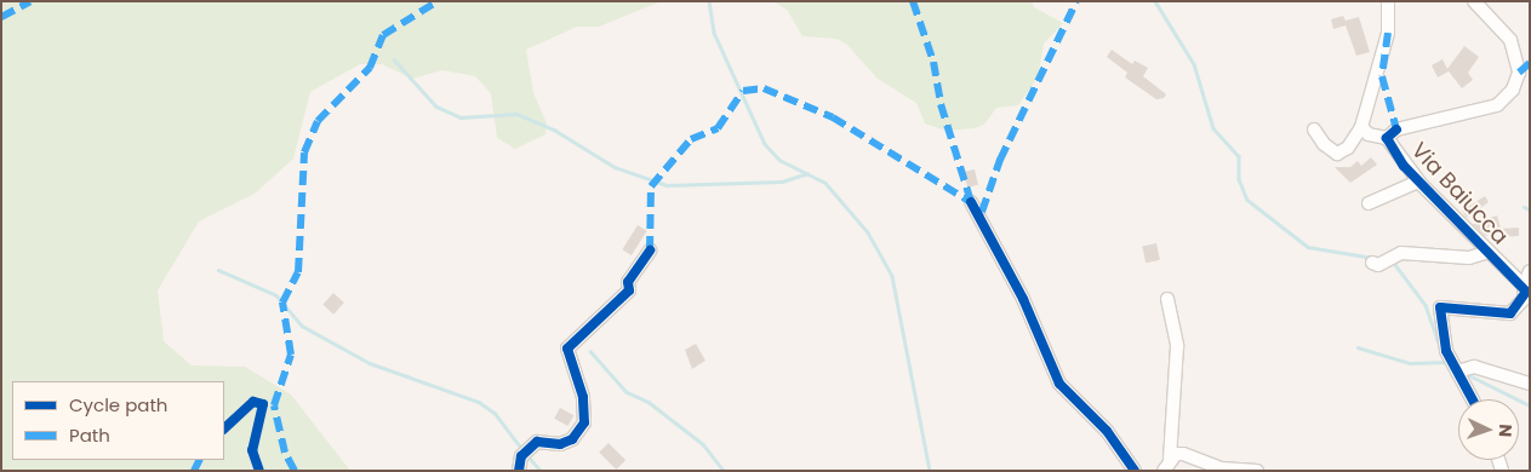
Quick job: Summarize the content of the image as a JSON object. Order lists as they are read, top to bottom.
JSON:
{
  "streets": {
    "street": ["Via Baiucca"]
  },
  "legend": ["Cycle path", "Path"],
  "north": "right"
}
